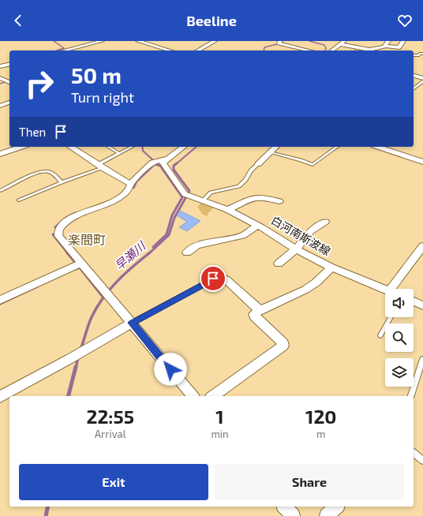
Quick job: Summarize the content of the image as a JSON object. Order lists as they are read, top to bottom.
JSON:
{
  "streets": {
    "street": ["白河南斯波線"]
  },
  "districts": ["楽間町"],
  "water": ["早瀬川"],
  "page": {
    "header": "Beeline",
    "turn": ["50 m", "Turn right"],
    "then": "Then",
    "eta": [
      "22:55",
      "Arrival",
      "1",
      "min",
      "120",
      "m"
    ],
    "buttons": ["Exit", "Share"]
  }
}
